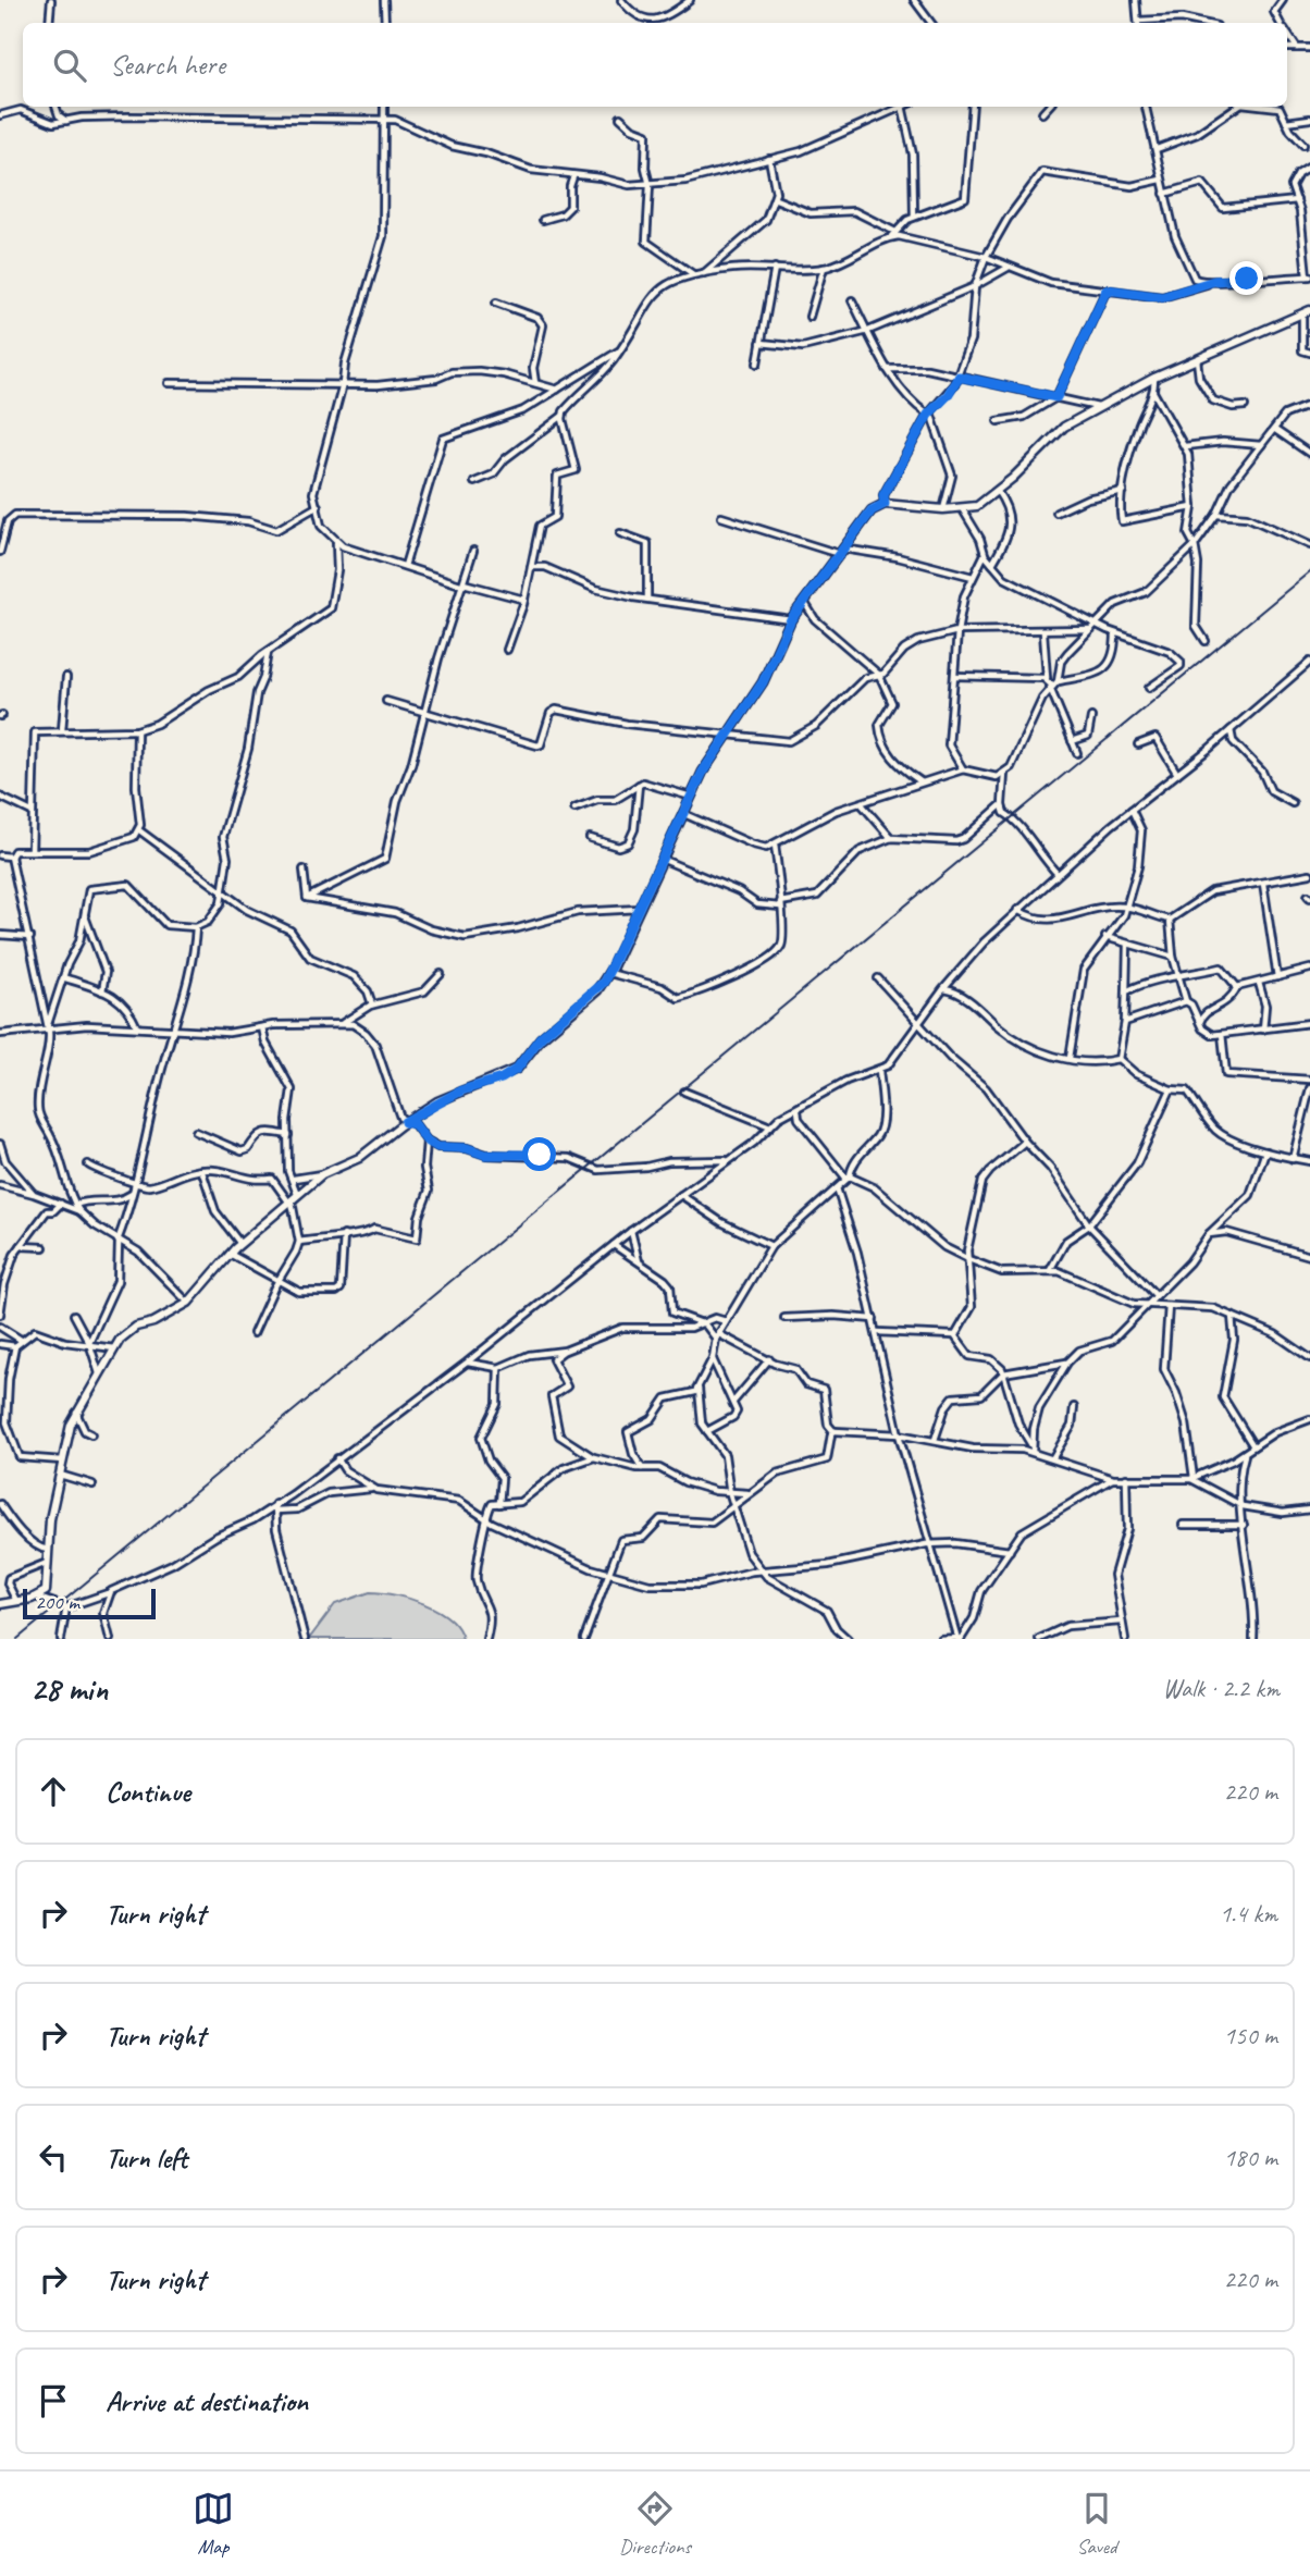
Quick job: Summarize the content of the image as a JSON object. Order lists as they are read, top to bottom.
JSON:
{
  "scale_bar": "200 m",
  "page": {
    "search": "Search here",
    "scale": "200 m",
    "heading": ["28 min", "Walk · 2.2 km"],
    "list": [
      ["Continue", "220 m"],
      ["Turn right", "1.4 km"],
      ["Turn right", "150 m"],
      ["Turn left", "180 m"],
      ["Turn right", "220 m"],
      "Arrive at destination"
    ],
    "nav": ["Map", "Directions", "Saved"]
  }
}
